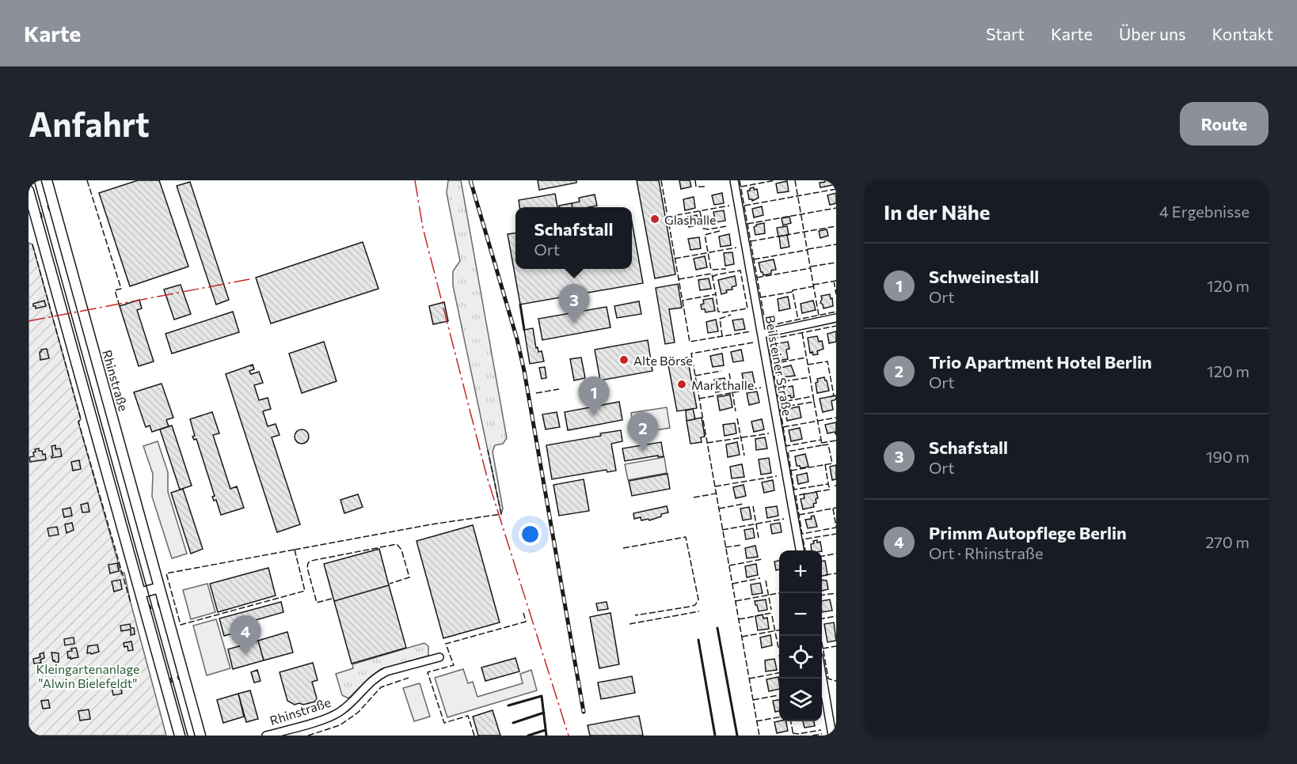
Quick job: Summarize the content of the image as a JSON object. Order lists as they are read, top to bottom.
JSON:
{
  "streets": {
    "main road": ["Rhinstraße"],
    "street": ["Beilsteiner Straße"]
  },
  "parks": ["Kleingartenanlage \"Alwin Bielefeldt\""],
  "places": ["Glashalle", "Alte Börse", "Markthalle"],
  "page": {
    "header": "Karte",
    "nav": [
      "Start",
      "Karte",
      "Über uns",
      "Kontakt"
    ],
    "buttons": "Route",
    "title": "Anfahrt",
    "heading": ["In der Nähe", "4 Ergebnisse"],
    "popup": ["Schafstall", "Ort"],
    "list": [
      {
        "mark": "1",
        "name": "Schweinestall",
        "note": "Ort",
        "value": "120 m"
      },
      {
        "mark": "2",
        "name": "Trio Apartment Hotel Berlin",
        "note": "Ort",
        "value": "120 m"
      },
      {
        "mark": "3",
        "name": "Schafstall",
        "note": "Ort",
        "value": "190 m"
      },
      {
        "mark": "4",
        "name": "Primm Autopflege Berlin",
        "note": "Ort · Rhinstraße",
        "value": "270 m"
      }
    ],
    "pins": [
      "3",
      "1",
      "2",
      "4"
    ],
    "map_buttons": ["+", "−"]
  }
}
